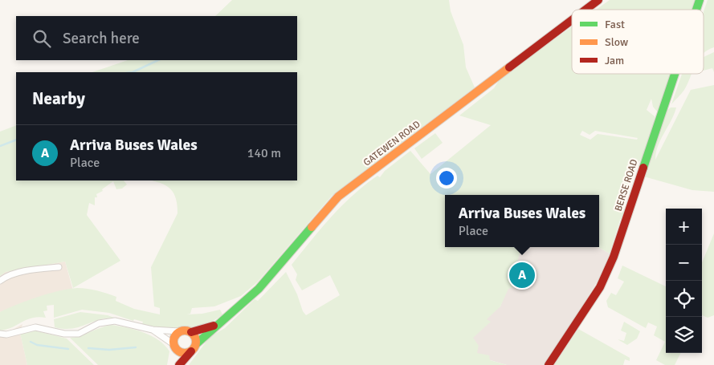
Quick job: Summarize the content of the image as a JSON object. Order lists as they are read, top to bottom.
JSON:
{
  "streets": {
    "main road": ["GATEWEN ROAD", "BERSE ROAD"]
  },
  "legend": ["Fast", "Slow", "Jam"],
  "page": {
    "search": "Search here",
    "heading": "Nearby",
    "list": [
      {
        "mark": "A",
        "name": "Arriva Buses Wales",
        "note": "Place",
        "value": "140 m"
      }
    ],
    "popup": ["Arriva Buses Wales", "Place"],
    "map_buttons": ["+", "−"],
    "pins": "A"
  }
}
